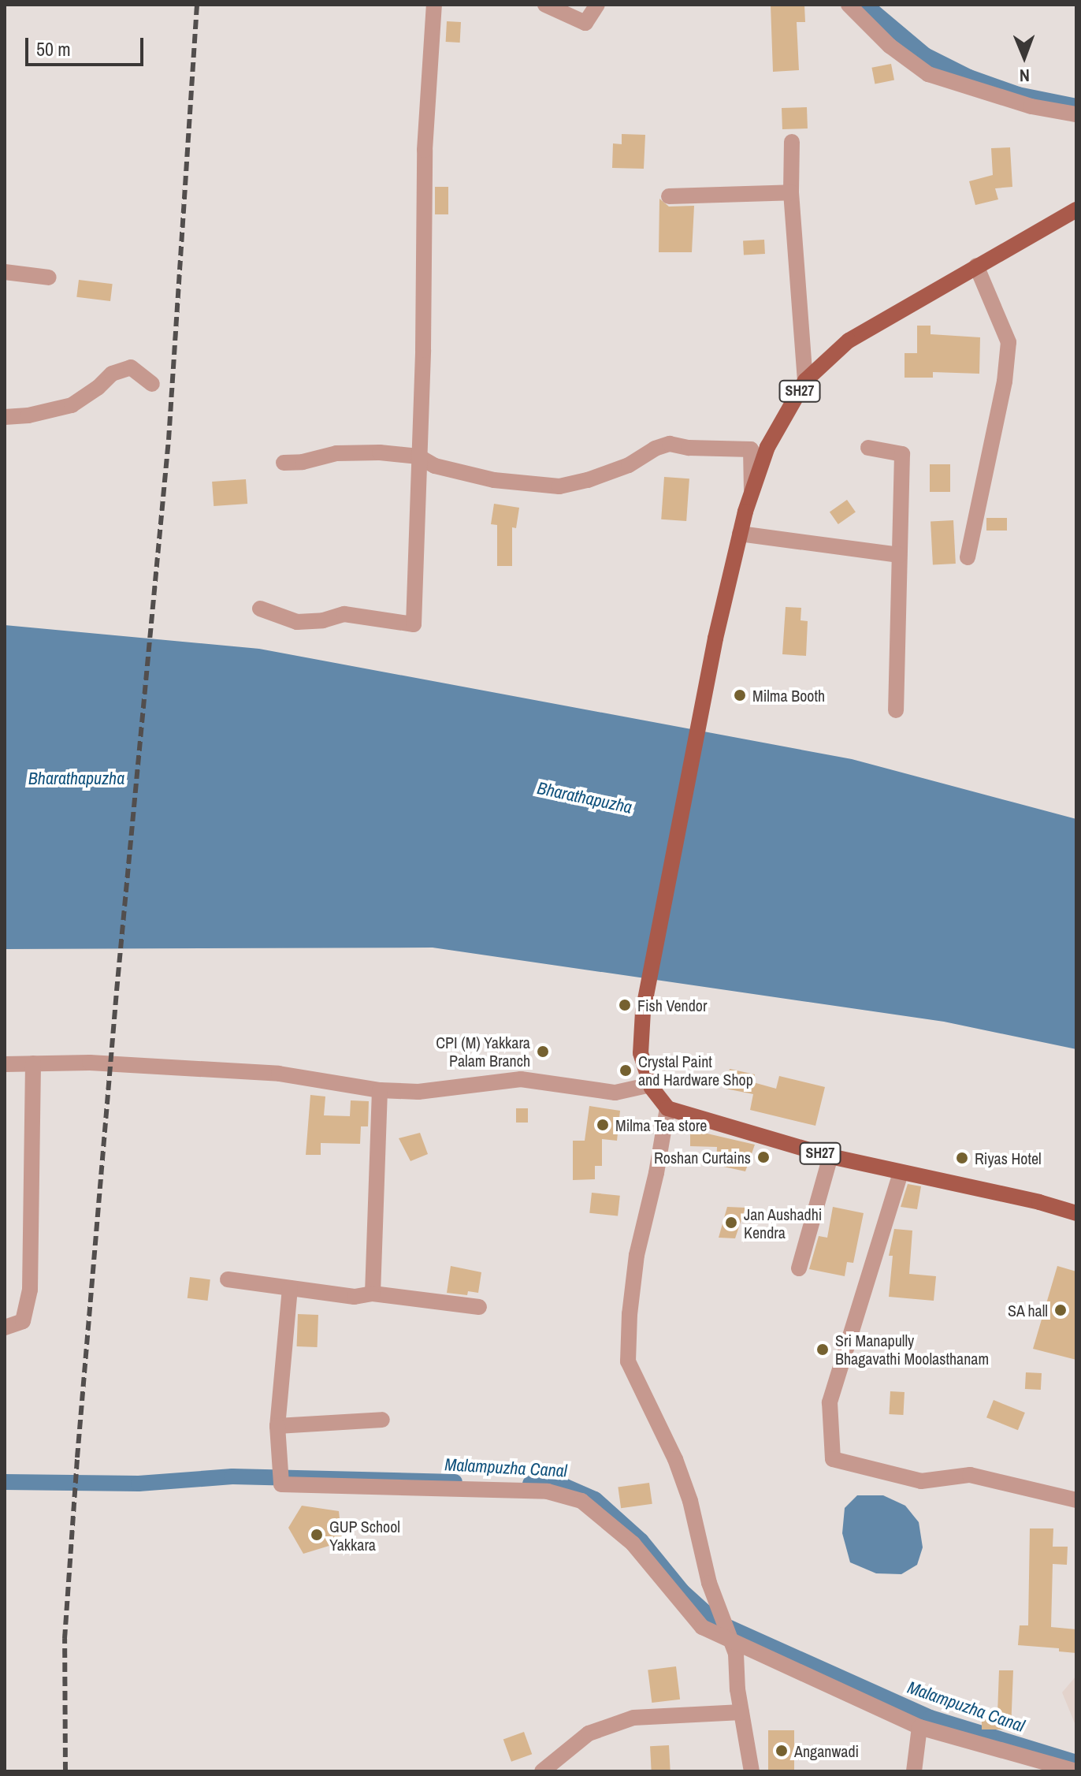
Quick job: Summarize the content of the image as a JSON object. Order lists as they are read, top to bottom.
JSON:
{
  "streets": {
    "main road": ["SH27"]
  },
  "water": ["Bharathapuzha", "Malampuzha Canal"],
  "places": [
    "Milma Booth",
    "Fish Vendor",
    "CPI (M) Yakkara Palam Branch",
    "Crystal Paint and Hardware Shop",
    "Milma Tea store",
    "Roshan Curtains",
    "Riyas Hotel",
    "Jan Aushadhi Kendra",
    "SA hall",
    "Sri Manapully Bhagavathi Moolasthanam",
    "GUP School Yakkara",
    "Anganwadi"
  ],
  "scale_bar": "50 m",
  "north": "bottom"
}
